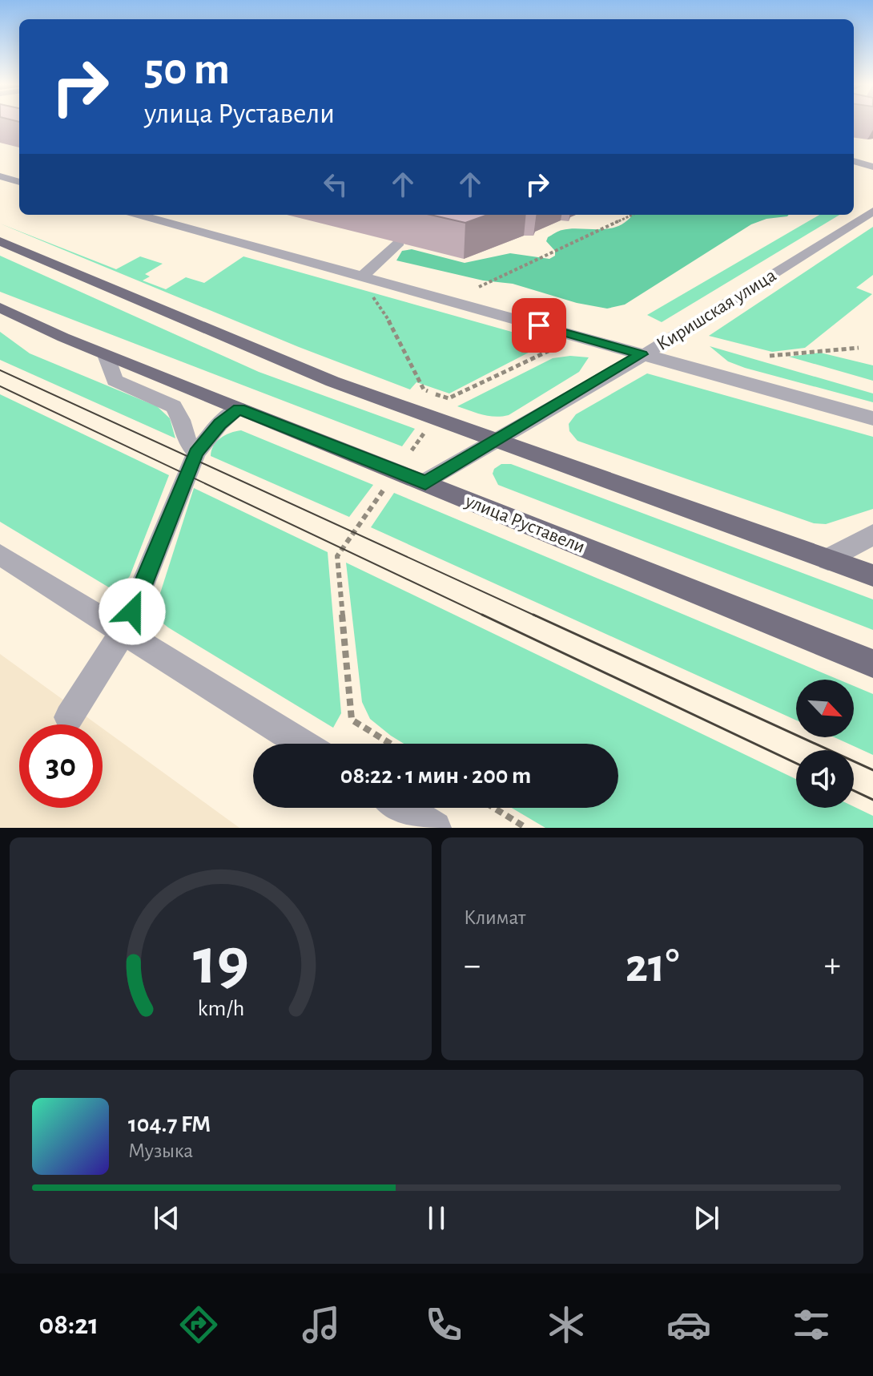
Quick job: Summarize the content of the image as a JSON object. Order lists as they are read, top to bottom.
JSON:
{
  "streets": {
    "main road": ["улица Руставели"],
    "street": ["Киришская улица"]
  },
  "crossings": [
    ["Киришская улица", "улица Руставели"]
  ],
  "north": "bottom right",
  "page": {
    "turn": ["50 m", "улица Руставели"],
    "limit": "30",
    "trip": "08:22 · 1 мин · 200 m",
    "tile": "Климат",
    "heat": ["−", "21°", "+"],
    "song": ["104.7 FM", "Музыка"],
    "tabs": "08:21",
    "gauge": ["19", "km/h"]
  }
}
